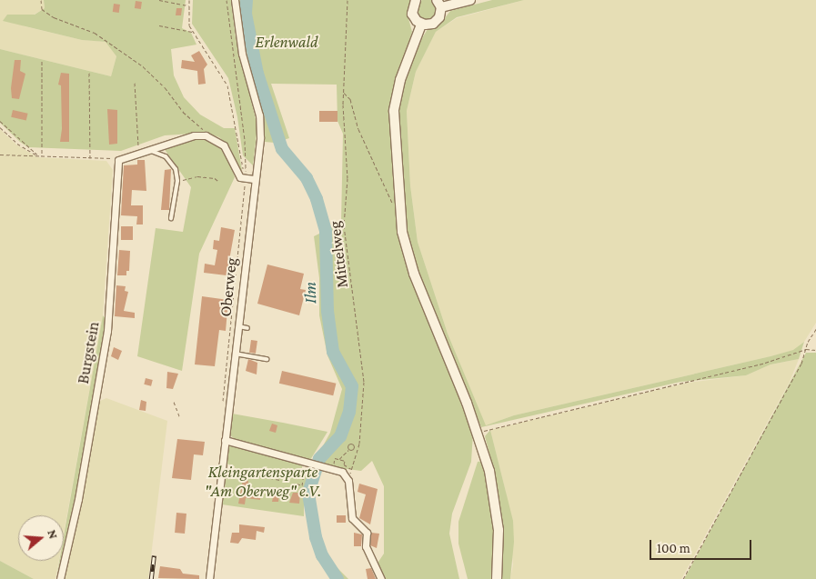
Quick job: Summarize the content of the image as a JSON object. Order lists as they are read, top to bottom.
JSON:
{
  "streets": {
    "street": ["Oberweg", "Burgstein"],
    "path": ["Mittelweg"]
  },
  "water": ["Ilm"],
  "parks": ["Erlenwald", "Kleingartensparte \"Am Oberweg\" e.V."],
  "scale_bar": "100 m",
  "north": "right"
}
